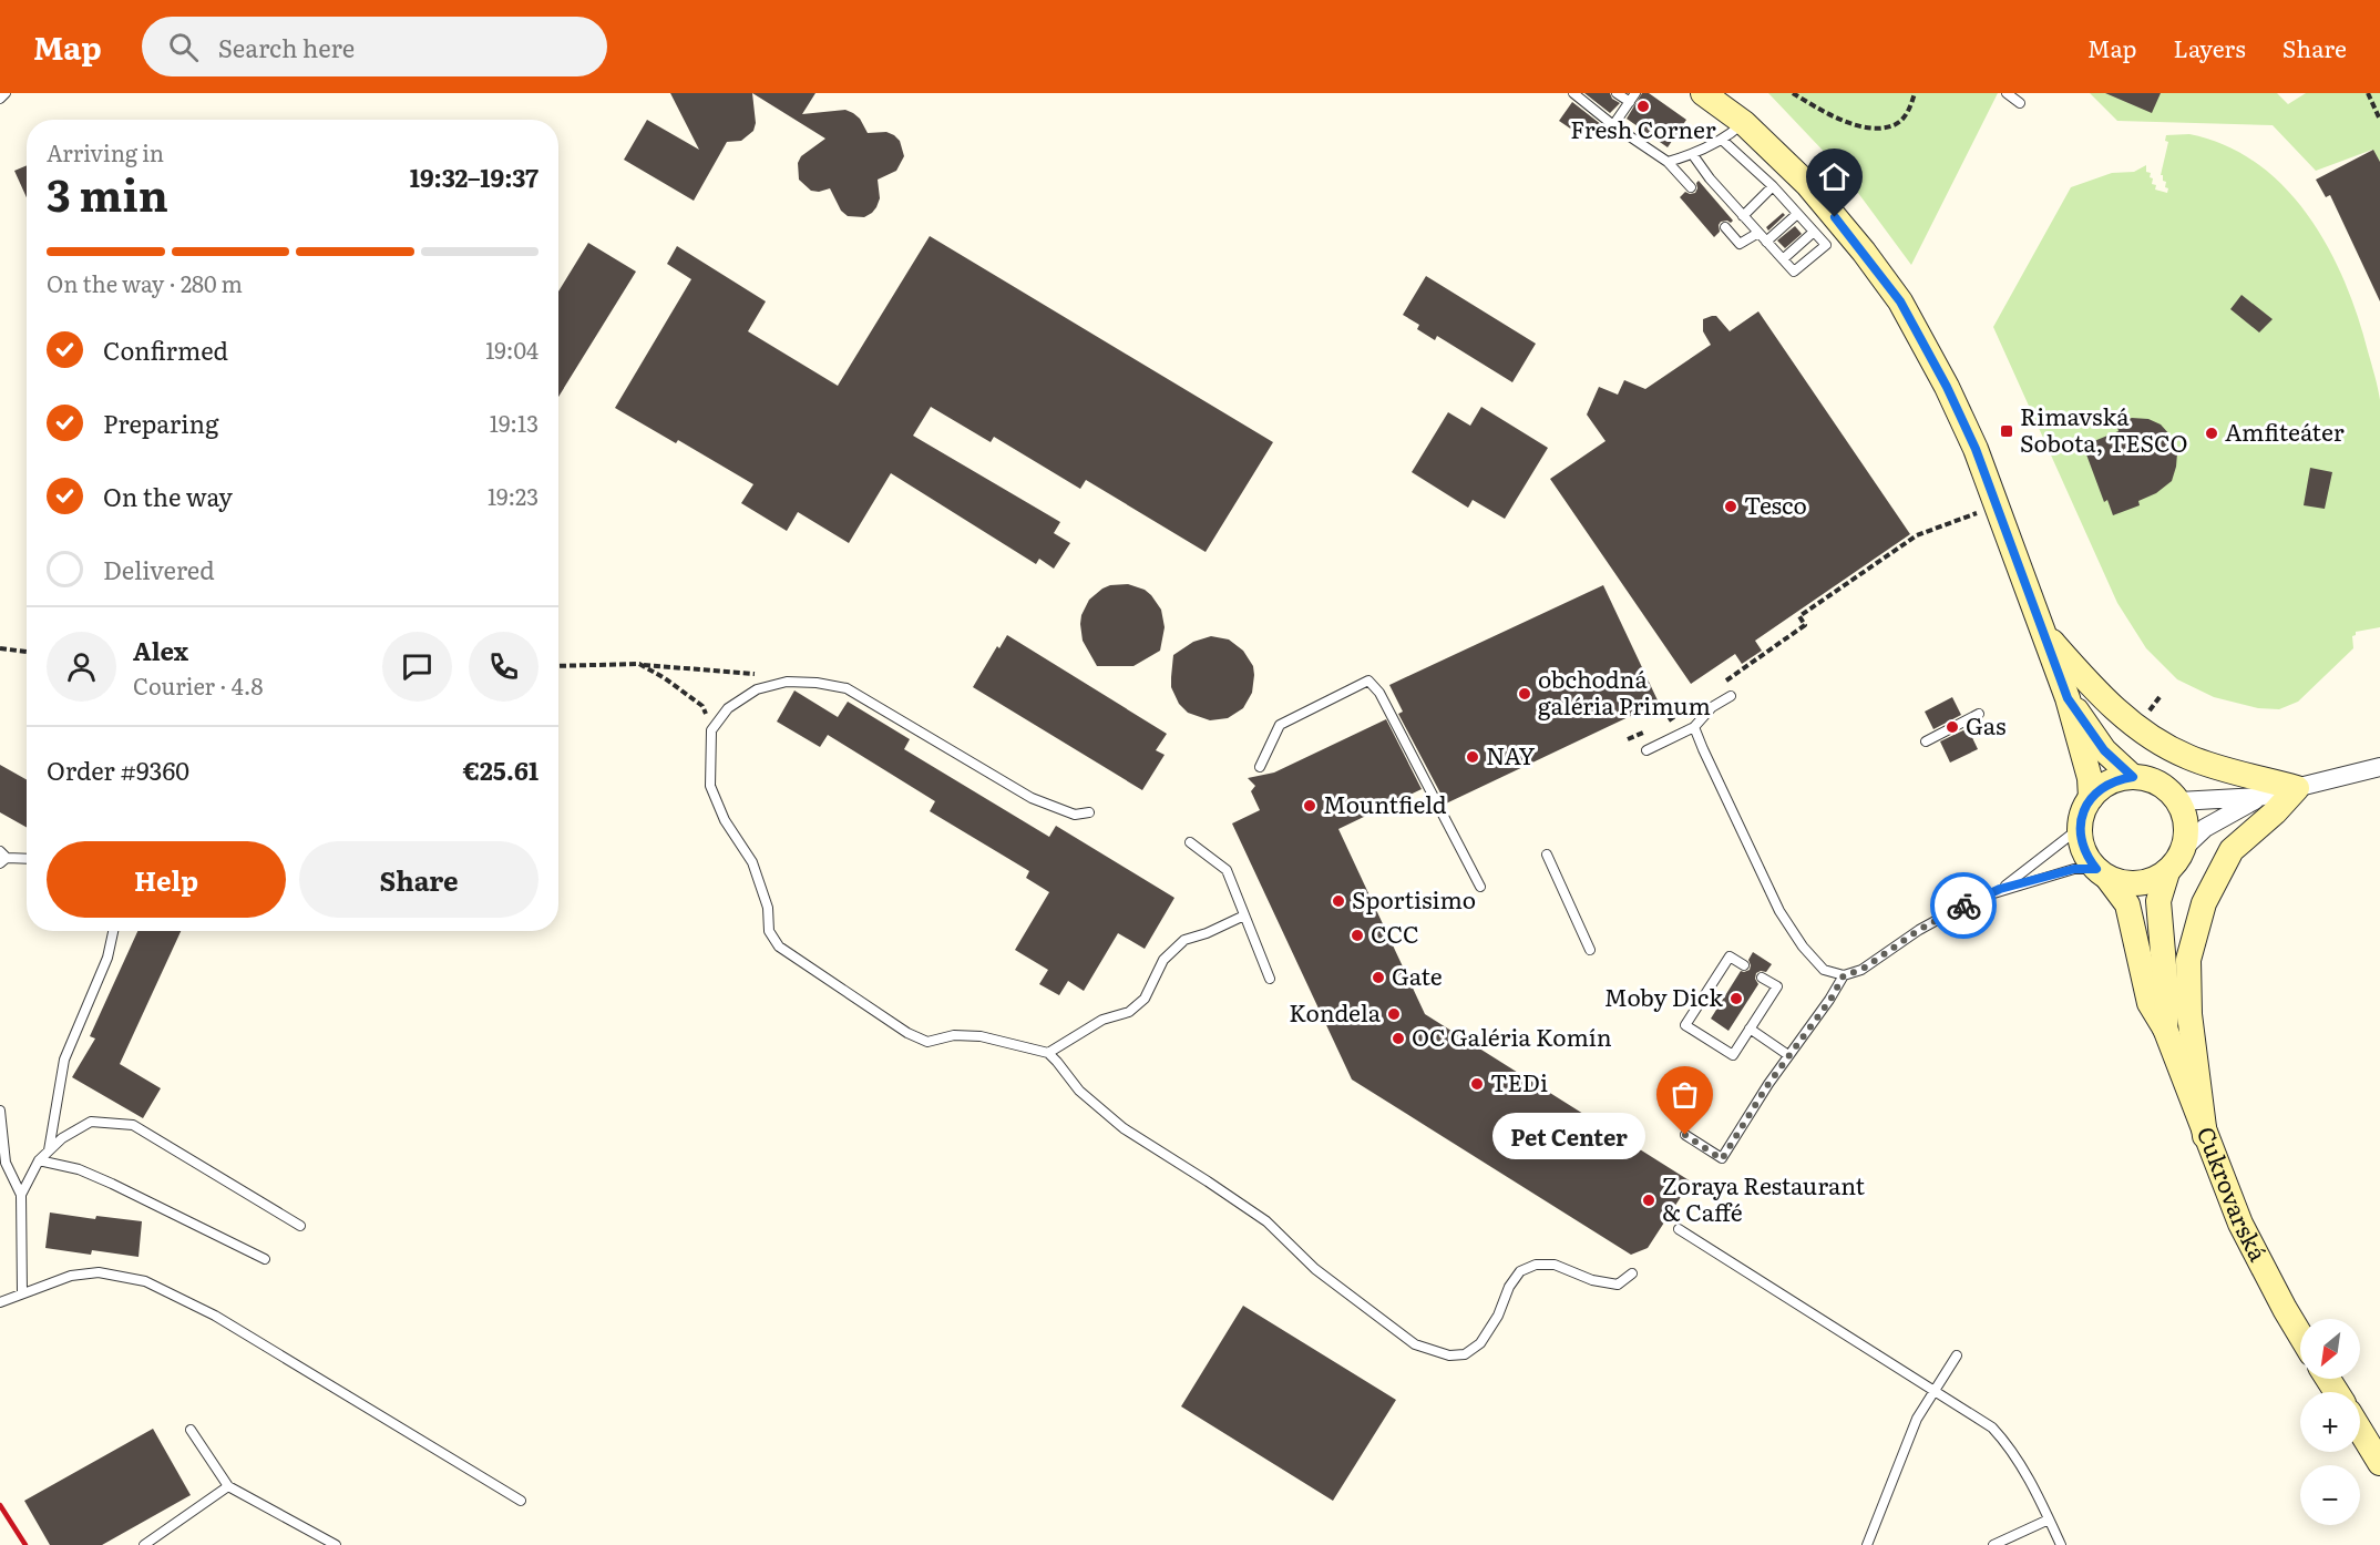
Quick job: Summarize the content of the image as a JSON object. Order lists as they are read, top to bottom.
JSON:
{
  "streets": {
    "main road": ["Cukrovarská"]
  },
  "places": {
    "other": [
      "Fresh Corner",
      "Amfiteáter",
      "Tesco",
      "obchodná galéria Primum",
      "Gas",
      "NAY",
      "Mountfield",
      "Sportisimo",
      "CCC",
      "Gate",
      "Moby Dick",
      "Kondela",
      "OC Galéria Komín",
      "TEDi",
      "Pet Center",
      "Zoraya Restaurant & Caffé"
    ],
    "transit": ["Rimavská Sobota, TESCO"]
  },
  "north": "bottom left",
  "page": {
    "header": "Map",
    "search": "Search here",
    "nav": ["Map", "Layers", "Share"],
    "heading": ["3 min", "Arriving in", "19:32–19:37"],
    "panel": [
      "Alex",
      "Courier · 4.8",
      "Order #9360",
      "€25.61"
    ],
    "bar": "On the way · 280 m",
    "list": [
      ["Confirmed", "19:04"],
      ["Preparing", "19:13"],
      ["On the way", "19:23"],
      "Delivered"
    ],
    "buttons": ["Help", "Share"],
    "bubble": "Pet Center",
    "map_buttons": ["+", "−"]
  }
}
